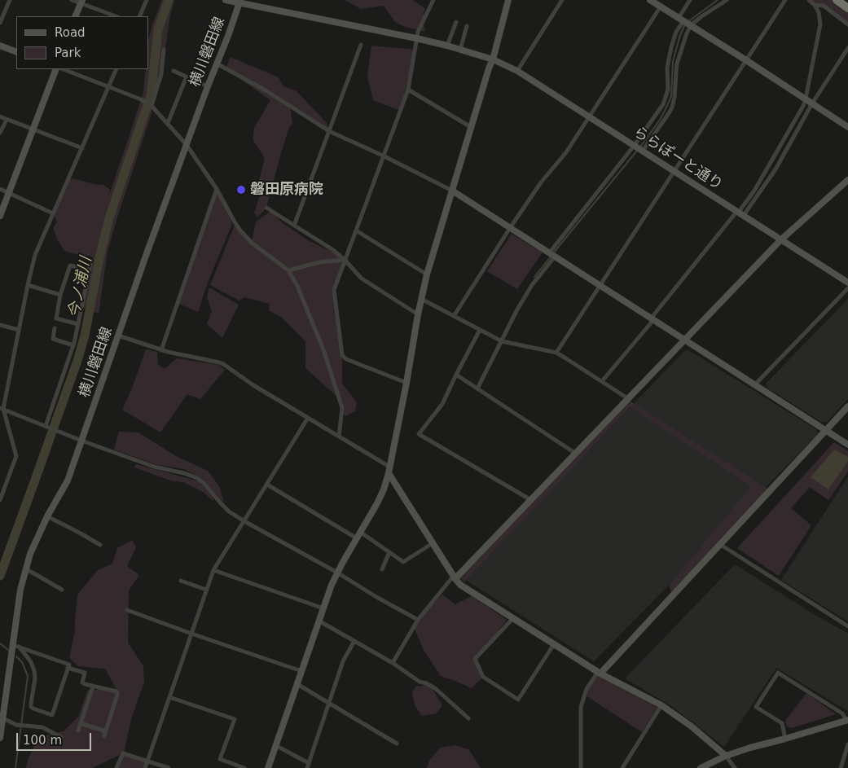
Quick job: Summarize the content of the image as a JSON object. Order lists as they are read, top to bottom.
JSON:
{
  "streets": {
    "street": ["横川磐田線", "ららぽーと通り"]
  },
  "water": ["今ノ浦川"],
  "places": ["磐田原病院"],
  "legend": ["Road", "Park"],
  "scale_bar": "100 m"
}
